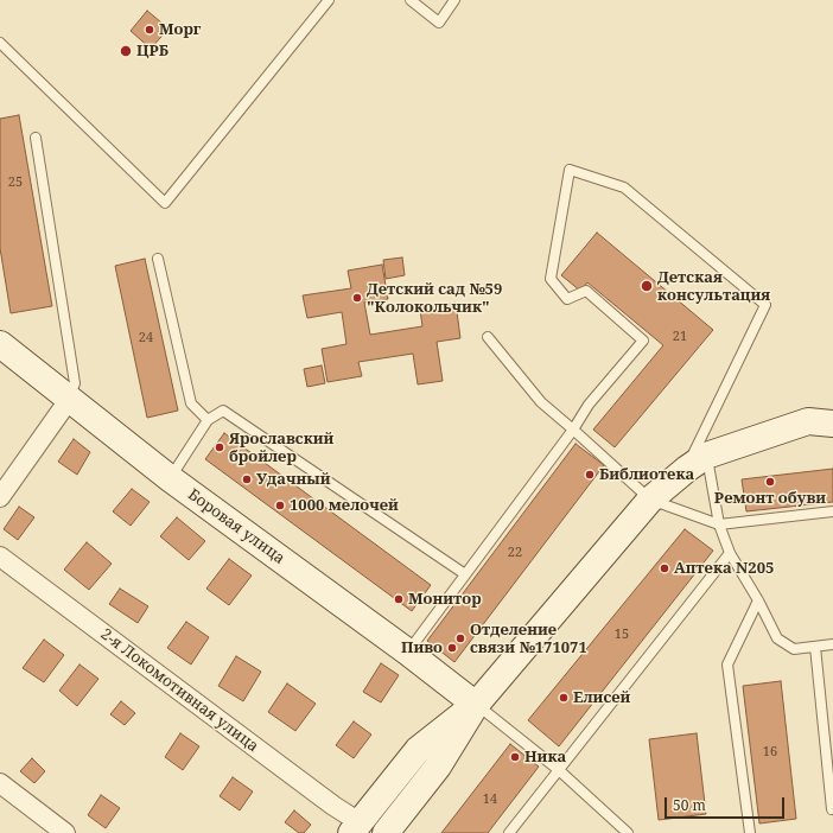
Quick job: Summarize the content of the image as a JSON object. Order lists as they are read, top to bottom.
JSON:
{
  "streets": {
    "main road": ["Боровая улица"],
    "street": ["2-я Локомотивная улица"]
  },
  "places": [
    "Морг",
    "ЦРБ",
    "Детская консультация",
    "Детский сад №59 \"Колокольчик\"",
    "Ярославский бройлер",
    "Библиотека",
    "Удачный",
    "Ремонт обуви",
    "1000 мелочей",
    "Аптека N205",
    "Монитор",
    "Отделение связи №171071",
    "Пиво",
    "Елисей",
    "Ника"
  ],
  "house_numbers": [
    "25",
    "21",
    "24",
    "22",
    "15",
    "16",
    "14"
  ],
  "scale_bar": "50 m"
}
